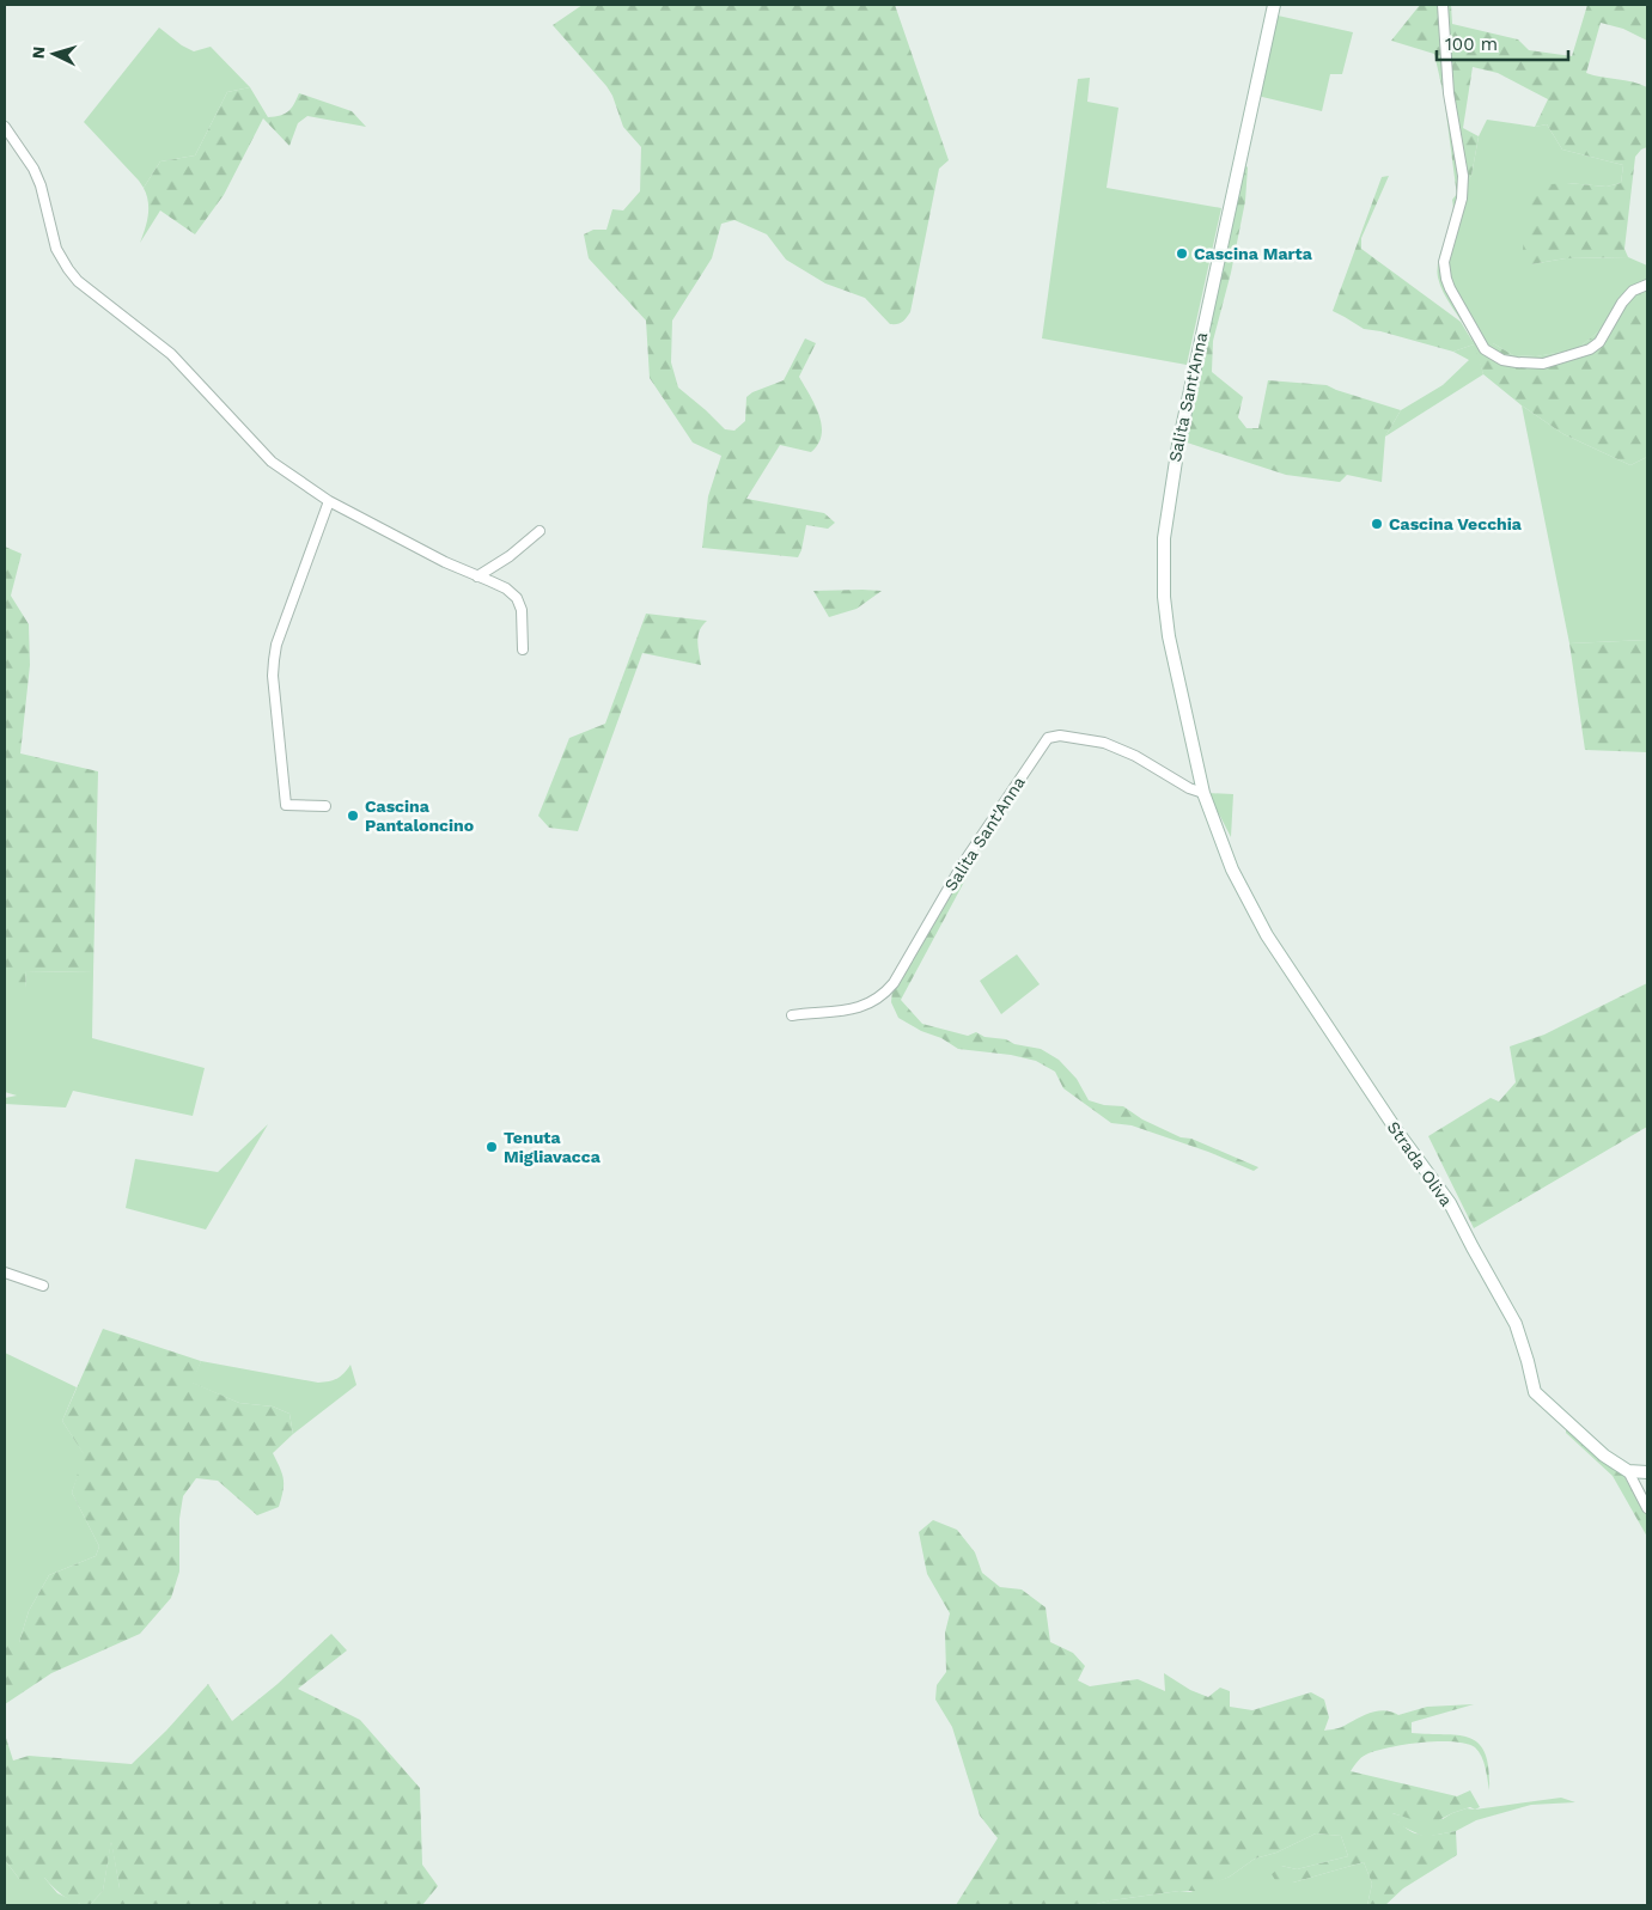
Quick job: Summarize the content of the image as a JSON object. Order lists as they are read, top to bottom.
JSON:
{
  "streets": {
    "street": ["Salita Sant'Anna", "Strada Oliva"]
  },
  "crossings": [
    ["Salita Sant'Anna", "Strada Oliva"]
  ],
  "places": [
    "Cascina Marta",
    "Cascina Vecchia",
    "Cascina Pantaloncino",
    "Tenuta Migliavacca"
  ],
  "scale_bar": "100 m",
  "north": "left"
}
